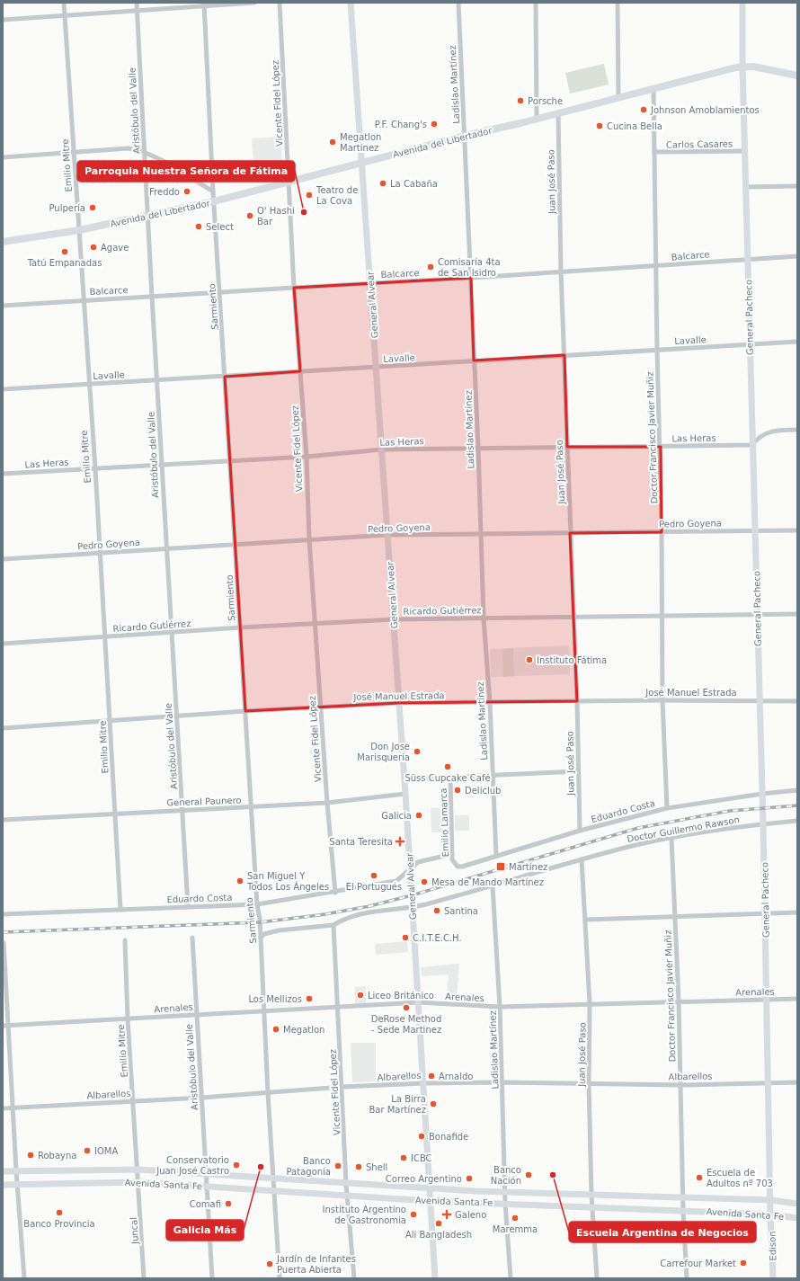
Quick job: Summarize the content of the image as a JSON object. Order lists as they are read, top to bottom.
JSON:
{
  "streets": {
    "main road": ["Avenida del Libertador"],
    "street": [
      "Ladislao Martínez",
      "Vicente Fidel López",
      "Aristóbulo del Valle",
      "Carlos Casares",
      "Emilio Mitre",
      "Juan José Paso",
      "Balcarce",
      "General Alvear",
      "Sarmiento",
      "General Pacheco",
      "Lavalle",
      "Doctor Francisco Javier Muñiz",
      "Las Heras",
      "Pedro Goyena",
      "Ricardo Gutiérrez",
      "José Manuel Estrada",
      "General Paunero",
      "Eduardo Costa",
      "Emilio Lamarca",
      "Doctor Guillermo Rawson",
      "Arenales",
      "Albarellos",
      "Avenida Santa Fe",
      "Juncal",
      "Edison"
    ]
  },
  "crossings": [
    ["Ladislao Martínez", "Avenida del Libertador"],
    ["Ladislao Martínez", "Balcarce"],
    ["Ladislao Martínez", "Lavalle"],
    ["Ladislao Martínez", "Las Heras"],
    ["Ladislao Martínez", "Pedro Goyena"],
    ["Ladislao Martínez", "Ricardo Gutiérrez"],
    ["Ladislao Martínez", "José Manuel Estrada"],
    ["Ladislao Martínez", "Eduardo Costa"],
    ["Ladislao Martínez", "Doctor Guillermo Rawson"],
    ["Ladislao Martínez", "Arenales"],
    ["Ladislao Martínez", "Albarellos"],
    ["Ladislao Martínez", "Avenida Santa Fe"],
    ["Vicente Fidel López", "Avenida del Libertador"],
    ["Vicente Fidel López", "Balcarce"],
    ["Vicente Fidel López", "Lavalle"],
    ["Vicente Fidel López", "Las Heras"],
    ["Vicente Fidel López", "Pedro Goyena"],
    ["Vicente Fidel López", "Ricardo Gutiérrez"],
    ["Vicente Fidel López", "José Manuel Estrada"],
    ["Vicente Fidel López", "General Paunero"],
    ["Vicente Fidel López", "Eduardo Costa"],
    ["Vicente Fidel López", "Doctor Guillermo Rawson"],
    ["Vicente Fidel López", "Arenales"],
    ["Vicente Fidel López", "Albarellos"],
    ["Vicente Fidel López", "Avenida Santa Fe"],
    ["Aristóbulo del Valle", "Avenida del Libertador"],
    ["Aristóbulo del Valle", "Balcarce"],
    ["Aristóbulo del Valle", "Lavalle"],
    ["Aristóbulo del Valle", "Las Heras"],
    ["Aristóbulo del Valle", "Pedro Goyena"],
    ["Aristóbulo del Valle", "Ricardo Gutiérrez"],
    ["Aristóbulo del Valle", "José Manuel Estrada"],
    ["Aristóbulo del Valle", "General Paunero"],
    ["Aristóbulo del Valle", "Eduardo Costa"],
    ["Aristóbulo del Valle", "Arenales"],
    ["Aristóbulo del Valle", "Albarellos"],
    ["Aristóbulo del Valle", "Avenida Santa Fe"],
    ["Avenida del Libertador", "Emilio Mitre"],
    ["Avenida del Libertador", "Juan José Paso"],
    ["Avenida del Libertador", "General Alvear"],
    ["Avenida del Libertador", "Sarmiento"],
    ["Avenida del Libertador", "General Pacheco"],
    ["Avenida del Libertador", "Doctor Francisco Javier Muñiz"],
    ["Carlos Casares", "General Pacheco"],
    ["Carlos Casares", "Doctor Francisco Javier Muñiz"],
    ["Emilio Mitre", "Balcarce"],
    ["Emilio Mitre", "Lavalle"],
    ["Emilio Mitre", "Las Heras"],
    ["Emilio Mitre", "Pedro Goyena"],
    ["Emilio Mitre", "Ricardo Gutiérrez"],
    ["Emilio Mitre", "José Manuel Estrada"],
    ["Emilio Mitre", "General Paunero"],
    ["Emilio Mitre", "Eduardo Costa"],
    ["Emilio Mitre", "Arenales"],
    ["Emilio Mitre", "Albarellos"],
    ["Emilio Mitre", "Avenida Santa Fe"],
    ["Emilio Mitre", "Juncal"],
    ["Juan José Paso", "Balcarce"],
    ["Juan José Paso", "Lavalle"],
    ["Juan José Paso", "Las Heras"],
    ["Juan José Paso", "Pedro Goyena"],
    ["Juan José Paso", "Ricardo Gutiérrez"],
    ["Juan José Paso", "José Manuel Estrada"],
    ["Juan José Paso", "Eduardo Costa"],
    ["Juan José Paso", "Doctor Guillermo Rawson"],
    ["Juan José Paso", "Arenales"],
    ["Juan José Paso", "Albarellos"],
    ["Juan José Paso", "Avenida Santa Fe"],
    ["Balcarce", "General Alvear"],
    ["Balcarce", "Sarmiento"],
    ["Balcarce", "General Pacheco"],
    ["Balcarce", "Doctor Francisco Javier Muñiz"],
    ["General Alvear", "Lavalle"],
    ["General Alvear", "Las Heras"],
    ["General Alvear", "Pedro Goyena"],
    ["General Alvear", "Ricardo Gutiérrez"],
    ["General Alvear", "José Manuel Estrada"],
    ["General Alvear", "General Paunero"],
    ["General Alvear", "Eduardo Costa"],
    ["General Alvear", "Doctor Guillermo Rawson"],
    ["General Alvear", "Arenales"],
    ["General Alvear", "Albarellos"],
    ["General Alvear", "Avenida Santa Fe"],
    ["Sarmiento", "Lavalle"],
    ["Sarmiento", "Las Heras"],
    ["Sarmiento", "Pedro Goyena"],
    ["Sarmiento", "Ricardo Gutiérrez"],
    ["Sarmiento", "José Manuel Estrada"],
    ["Sarmiento", "General Paunero"],
    ["Sarmiento", "Eduardo Costa"],
    ["Sarmiento", "Doctor Guillermo Rawson"],
    ["Sarmiento", "Arenales"],
    ["Sarmiento", "Albarellos"],
    ["Sarmiento", "Avenida Santa Fe"],
    ["General Pacheco", "Lavalle"],
    ["General Pacheco", "Las Heras"],
    ["General Pacheco", "Pedro Goyena"],
    ["General Pacheco", "Ricardo Gutiérrez"],
    ["General Pacheco", "José Manuel Estrada"],
    ["General Pacheco", "Eduardo Costa"],
    ["General Pacheco", "Doctor Guillermo Rawson"],
    ["General Pacheco", "Arenales"],
    ["General Pacheco", "Albarellos"],
    ["General Pacheco", "Avenida Santa Fe"],
    ["General Pacheco", "Edison"],
    ["Lavalle", "Doctor Francisco Javier Muñiz"],
    ["Doctor Francisco Javier Muñiz", "Las Heras"],
    ["Doctor Francisco Javier Muñiz", "Pedro Goyena"],
    ["Doctor Francisco Javier Muñiz", "Ricardo Gutiérrez"],
    ["Doctor Francisco Javier Muñiz", "José Manuel Estrada"],
    ["Doctor Francisco Javier Muñiz", "Eduardo Costa"],
    ["Doctor Francisco Javier Muñiz", "Doctor Guillermo Rawson"],
    ["Doctor Francisco Javier Muñiz", "Arenales"],
    ["Doctor Francisco Javier Muñiz", "Albarellos"],
    ["Doctor Francisco Javier Muñiz", "Avenida Santa Fe"],
    ["Eduardo Costa", "Emilio Lamarca"],
    ["Avenida Santa Fe", "Juncal"],
    ["Avenida Santa Fe", "Edison"]
  ],
  "places": {
    "other": [
      "Porsche",
      "Johnson Amoblamientos",
      "P.F. Chang's",
      "Cucina Bella",
      "Megatlon Martinez",
      "La Cabaña",
      "Freddo",
      "Teatro de La Cova",
      "Pulpería",
      "Parroquia Nuestra Señora de Fátima",
      "O' Hashi Bar",
      "Select",
      "Agave",
      "Tatú Empanadas",
      "Comisaría 4ta de San Isidro",
      "Instituto Fátima",
      "Don Jose Marisqueria",
      "Süss Cupcake Café",
      "Deliclub",
      "Galicia",
      "El Portugués",
      "San Miguel Y Todos Los Ángeles",
      "Mesa de Mando Martínez",
      "Santina",
      "C.I.T.E.C.H.",
      "Liceo Británico",
      "Los Mellizos",
      "DeRose Method - Sede Martinez",
      "Megatlon",
      "Arnaldo",
      "La Birra Bar Martínez",
      "Bonafide",
      "IOMA",
      "Robayna",
      "ICBC",
      "Conservatorio Juan José Castro",
      "Banco Patagonia",
      "Galicia Más",
      "Shell",
      "Banco Nación",
      "Escuela Argentina de Negocios",
      "Escuela de Adultos nº 703",
      "Correo Argentino",
      "Comafi",
      "Banco Provincia",
      "Instituto Argentino de Gastronomia",
      "Maremma",
      "Ali Bangladesh",
      "Carrefour Market",
      "Jardín de Infantes Puerta Abierta"
    ],
    "health": ["Santa Teresita", "Galeno"],
    "transit": ["Martínez"]
  }
}
